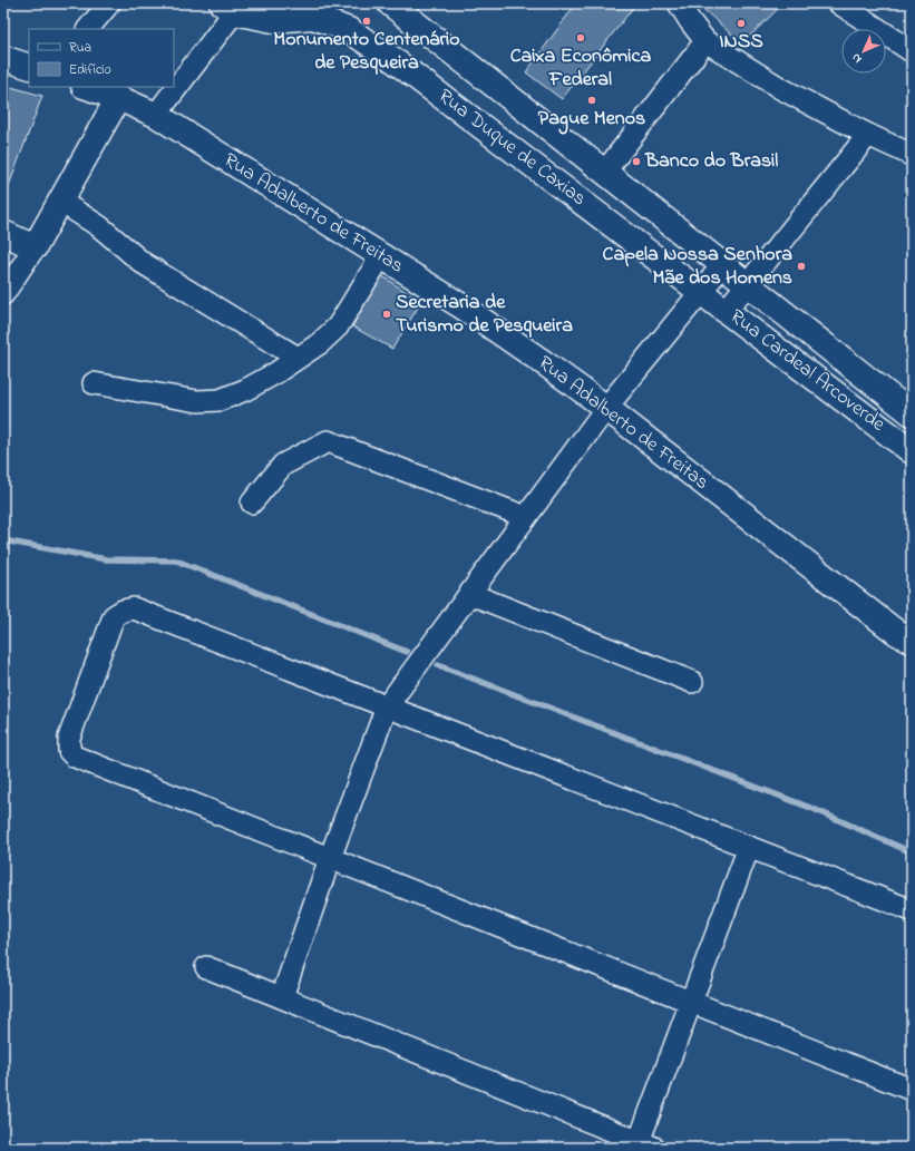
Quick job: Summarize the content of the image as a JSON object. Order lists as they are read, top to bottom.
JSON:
{
  "streets": {
    "main road": ["Rua Duque de Caxias", "Rua Adalberto de Freitas", "Rua Cardeal Arcoverde"]
  },
  "crossings": [
    ["Rua Duque de Caxias", "Rua Cardeal Arcoverde"]
  ],
  "places": [
    "Monumento Centenário de Pesqueira",
    "INSS",
    "Caixa Econômica Federal",
    "Pague Menos",
    "Banco do Brasil",
    "Capela Nossa Senhora Mãe dos Homens",
    "Secretaria de Turismo de Pesqueira"
  ],
  "legend": ["Rua", "Edifício"],
  "north": "bottom left"
}
